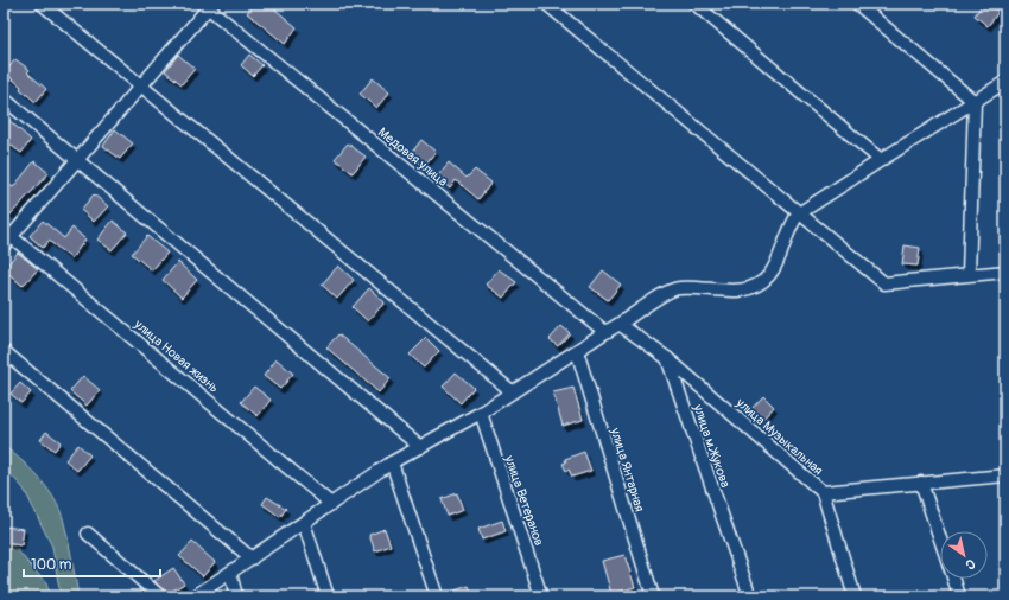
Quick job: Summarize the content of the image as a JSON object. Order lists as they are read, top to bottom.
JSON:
{
  "streets": {
    "street": [
      "Медовая улица",
      "улица Новая жизнь",
      "улица Музыкальная",
      "улица м.Жукова",
      "улица Янтарная",
      "улица Ветеранов"
    ]
  },
  "crossings": [
    ["улица Музыкальная", "улица м.Жукова"]
  ],
  "scale_bar": "100 m",
  "north": "bottom right"
}
